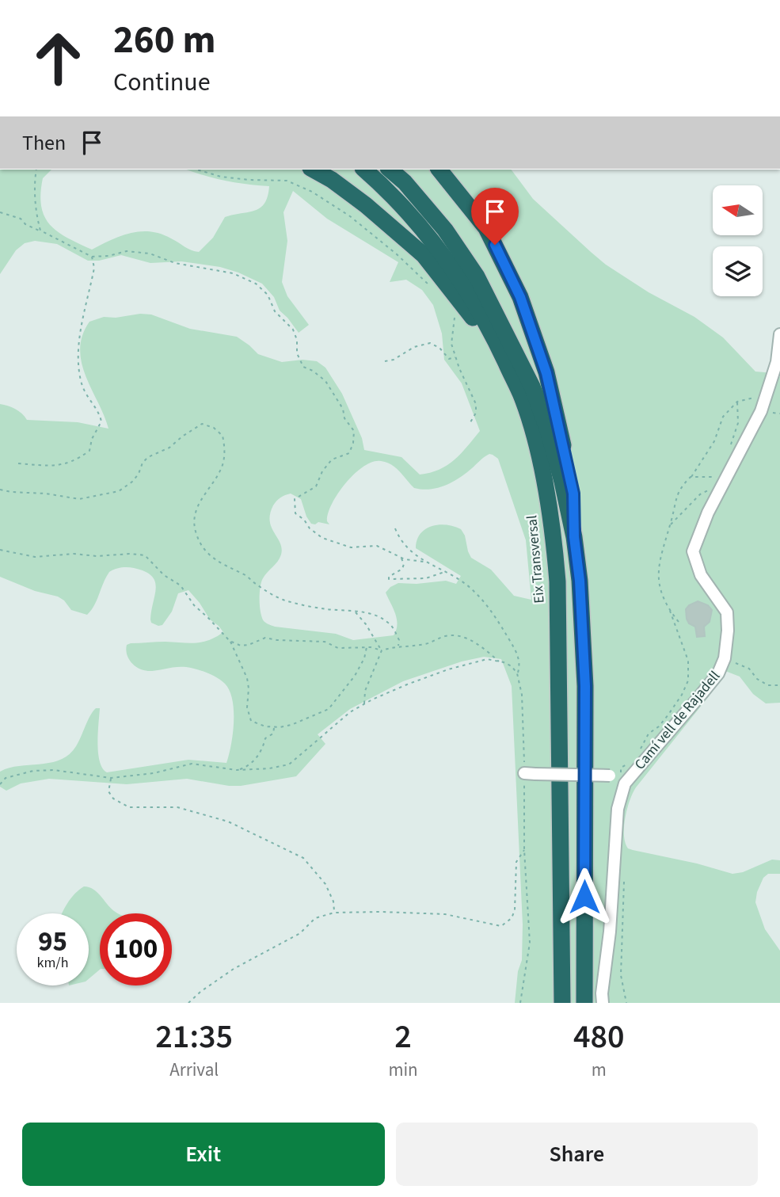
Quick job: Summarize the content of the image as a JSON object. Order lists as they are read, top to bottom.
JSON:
{
  "streets": {
    "highway": ["Eix Transversal"],
    "street": ["Camí vell de Rajadell"]
  },
  "north": "left",
  "page": {
    "turn": ["260 m", "Continue"],
    "then": "Then",
    "speed": "95 km/h",
    "limit": "100",
    "eta": [
      "21:35",
      "Arrival",
      "2",
      "min",
      "480",
      "m"
    ],
    "buttons": ["Exit", "Share"]
  }
}
